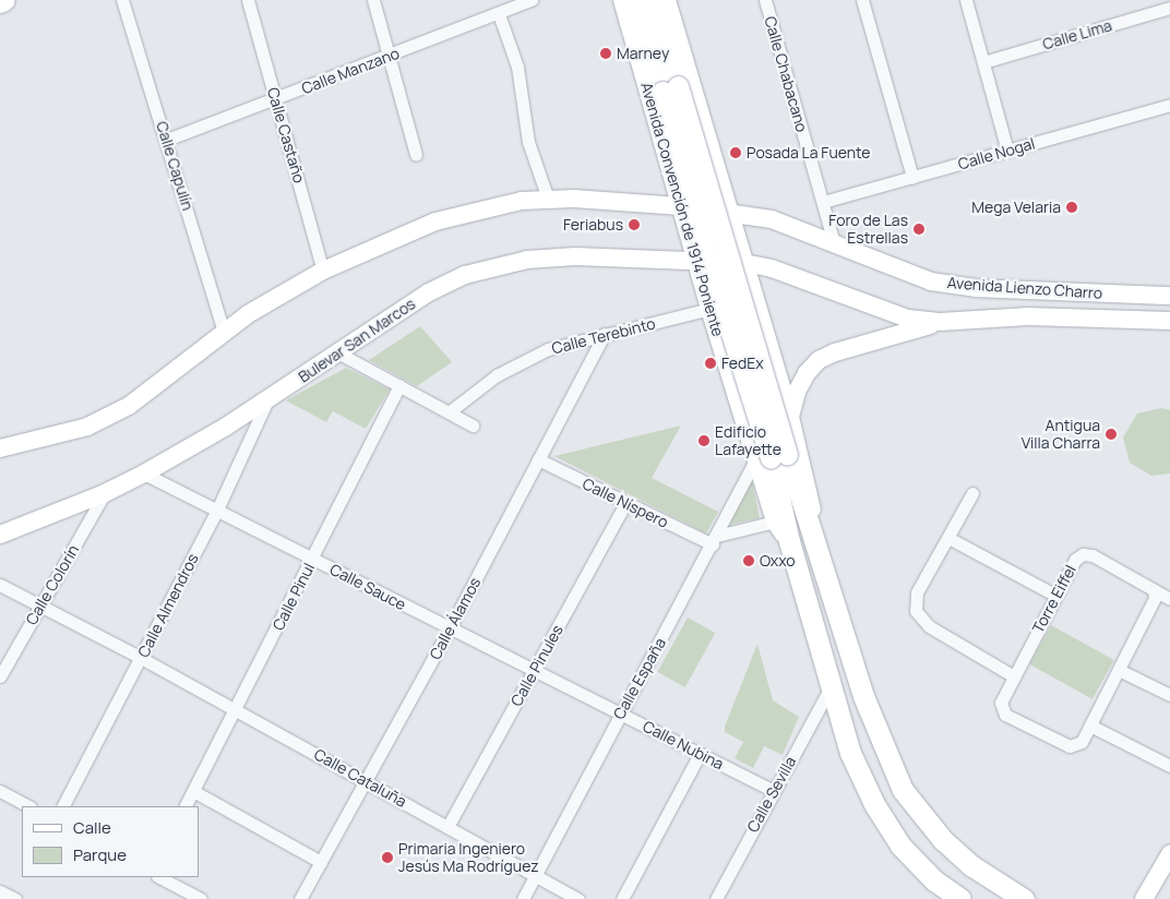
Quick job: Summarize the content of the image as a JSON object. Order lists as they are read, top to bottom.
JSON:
{
  "streets": {
    "main road": ["Avenida Convención de 1914 Poniente"],
    "street": [
      "Calle Lima",
      "Calle Manzano",
      "Calle Chabacano",
      "Calle Castaño",
      "Calle Nogal",
      "Calle Capulín",
      "Avenida Lienzo Charro",
      "Calle Terebinto",
      "Bulevar San Marcos",
      "Calle Níspero",
      "Calle Colorín",
      "Calle Sauce",
      "Calle Pinul",
      "Torre Eiffel",
      "Calle Almendros",
      "Calle Álamos",
      "Calle Pinules",
      "Calle España",
      "Calle Nubina",
      "Calle Cataluña",
      "Calle Sevilla"
    ]
  },
  "crossings": [
    ["Calle Manzano", "Calle Castaño"],
    ["Calle Manzano", "Calle Capulín"],
    ["Calle Chabacano", "Calle Nogal"],
    ["Calle Chabacano", "Avenida Lienzo Charro"],
    ["Avenida Convención de 1914 Poniente", "Avenida Lienzo Charro"],
    ["Avenida Convención de 1914 Poniente", "Calle Terebinto"],
    ["Avenida Convención de 1914 Poniente", "Bulevar San Marcos"],
    ["Avenida Convención de 1914 Poniente", "Calle España"],
    ["Avenida Convención de 1914 Poniente", "Calle Sevilla"],
    ["Avenida Lienzo Charro", "Bulevar San Marcos"],
    ["Calle Terebinto", "Calle Álamos"],
    ["Bulevar San Marcos", "Calle Colorín"],
    ["Bulevar San Marcos", "Calle Sauce"],
    ["Bulevar San Marcos", "Calle Almendros"],
    ["Calle Níspero", "Calle Álamos"],
    ["Calle Níspero", "Calle Pinules"],
    ["Calle Níspero", "Calle España"],
    ["Calle Sauce", "Calle Pinul"],
    ["Calle Sauce", "Calle Almendros"],
    ["Calle Sauce", "Calle Álamos"],
    ["Calle Sauce", "Calle Pinules"],
    ["Calle Sauce", "Calle Nubina"],
    ["Calle Pinul", "Calle Cataluña"],
    ["Calle Almendros", "Calle Cataluña"],
    ["Calle Álamos", "Calle Cataluña"],
    ["Calle Pinules", "Calle Nubina"],
    ["Calle Pinules", "Calle Cataluña"],
    ["Calle España", "Calle Nubina"],
    ["Calle España", "Calle Cataluña"],
    ["Calle Nubina", "Calle Sevilla"]
  ],
  "places": [
    "Marney",
    "Posada La Fuente",
    "Mega Velaria",
    "Feriabus",
    "Foro de Las Estrellas",
    "FedEx",
    "Antigua Villa Charra",
    "Edificio Lafayette",
    "Oxxo",
    "Primaria Ingeniero Jesús Ma Rodríguez"
  ],
  "legend": ["Calle", "Parque"]
}
